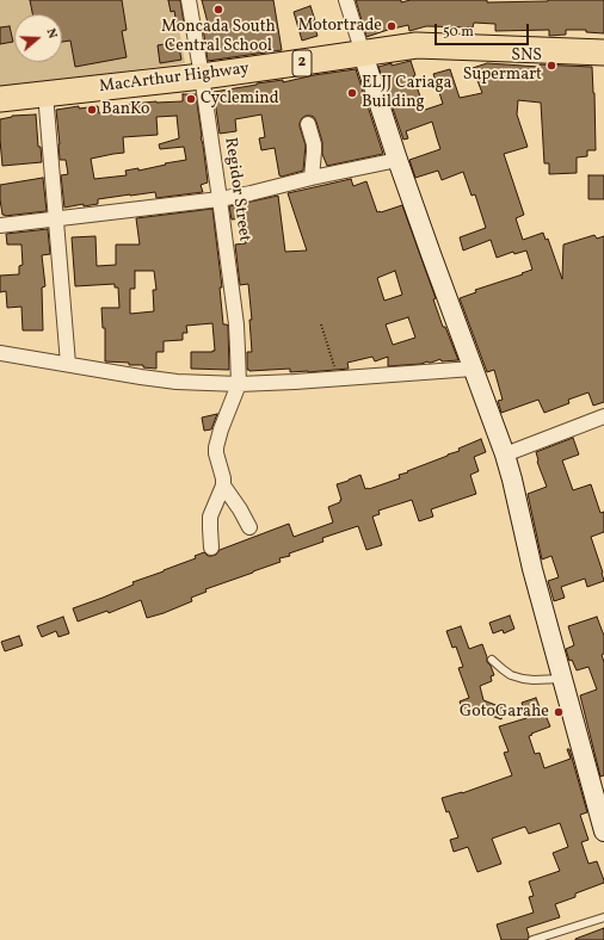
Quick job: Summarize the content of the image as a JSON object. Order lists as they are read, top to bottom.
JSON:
{
  "streets": {
    "highway": ["2", "MacArthur Highway"],
    "street": ["Regidor Street"]
  },
  "crossings": [
    ["MacArthur Highway", "Regidor Street"]
  ],
  "places": [
    "Moncada South Central School",
    "Motortrade",
    "SNS Supermart",
    "ELJJ Cariaga Building",
    "Cyclemind",
    "BanKo",
    "GotoGarahe"
  ],
  "scale_bar": "50 m",
  "north": "right"
}
